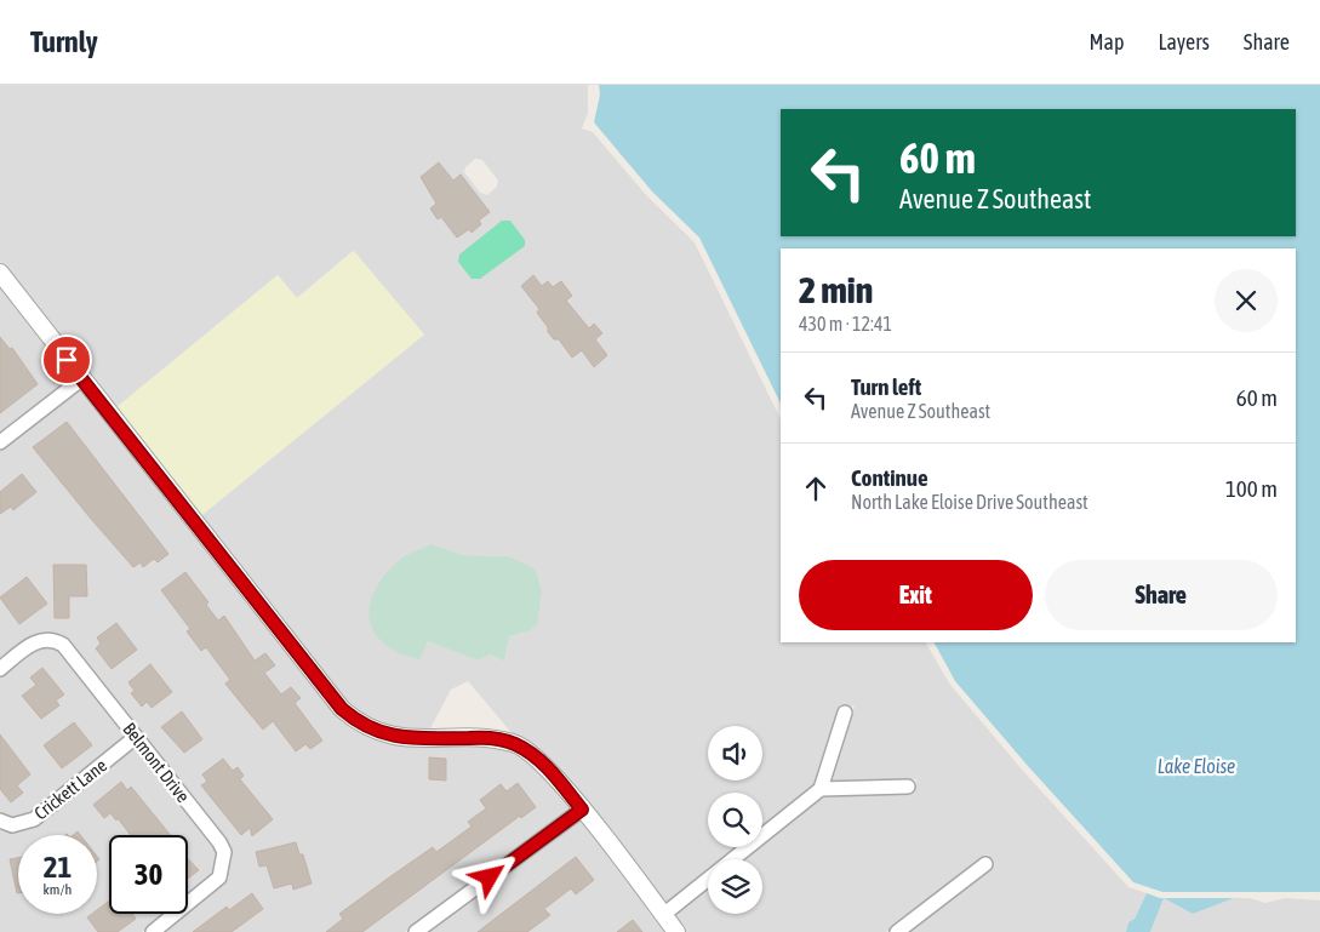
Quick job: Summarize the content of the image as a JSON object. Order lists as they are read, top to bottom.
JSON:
{
  "streets": {
    "street": ["Belmont Drive", "Crickett Lane"]
  },
  "crossings": [
    ["Belmont Drive", "Crickett Lane"]
  ],
  "water": ["Lake Eloise"],
  "page": {
    "header": "Turnly",
    "nav": ["Map", "Layers", "Share"],
    "turn": ["60 m", "Avenue Z Southeast"],
    "heading": ["2 min", "430 m · 12:41"],
    "list": [
      {
        "name": "Turn left",
        "note": "Avenue Z Southeast",
        "value": "60 m"
      },
      {
        "name": "Continue",
        "note": "North Lake Eloise Drive Southeast",
        "value": "100 m"
      }
    ],
    "buttons": ["Exit", "Share"],
    "speed": "21 km/h",
    "limit": "30"
  }
}
